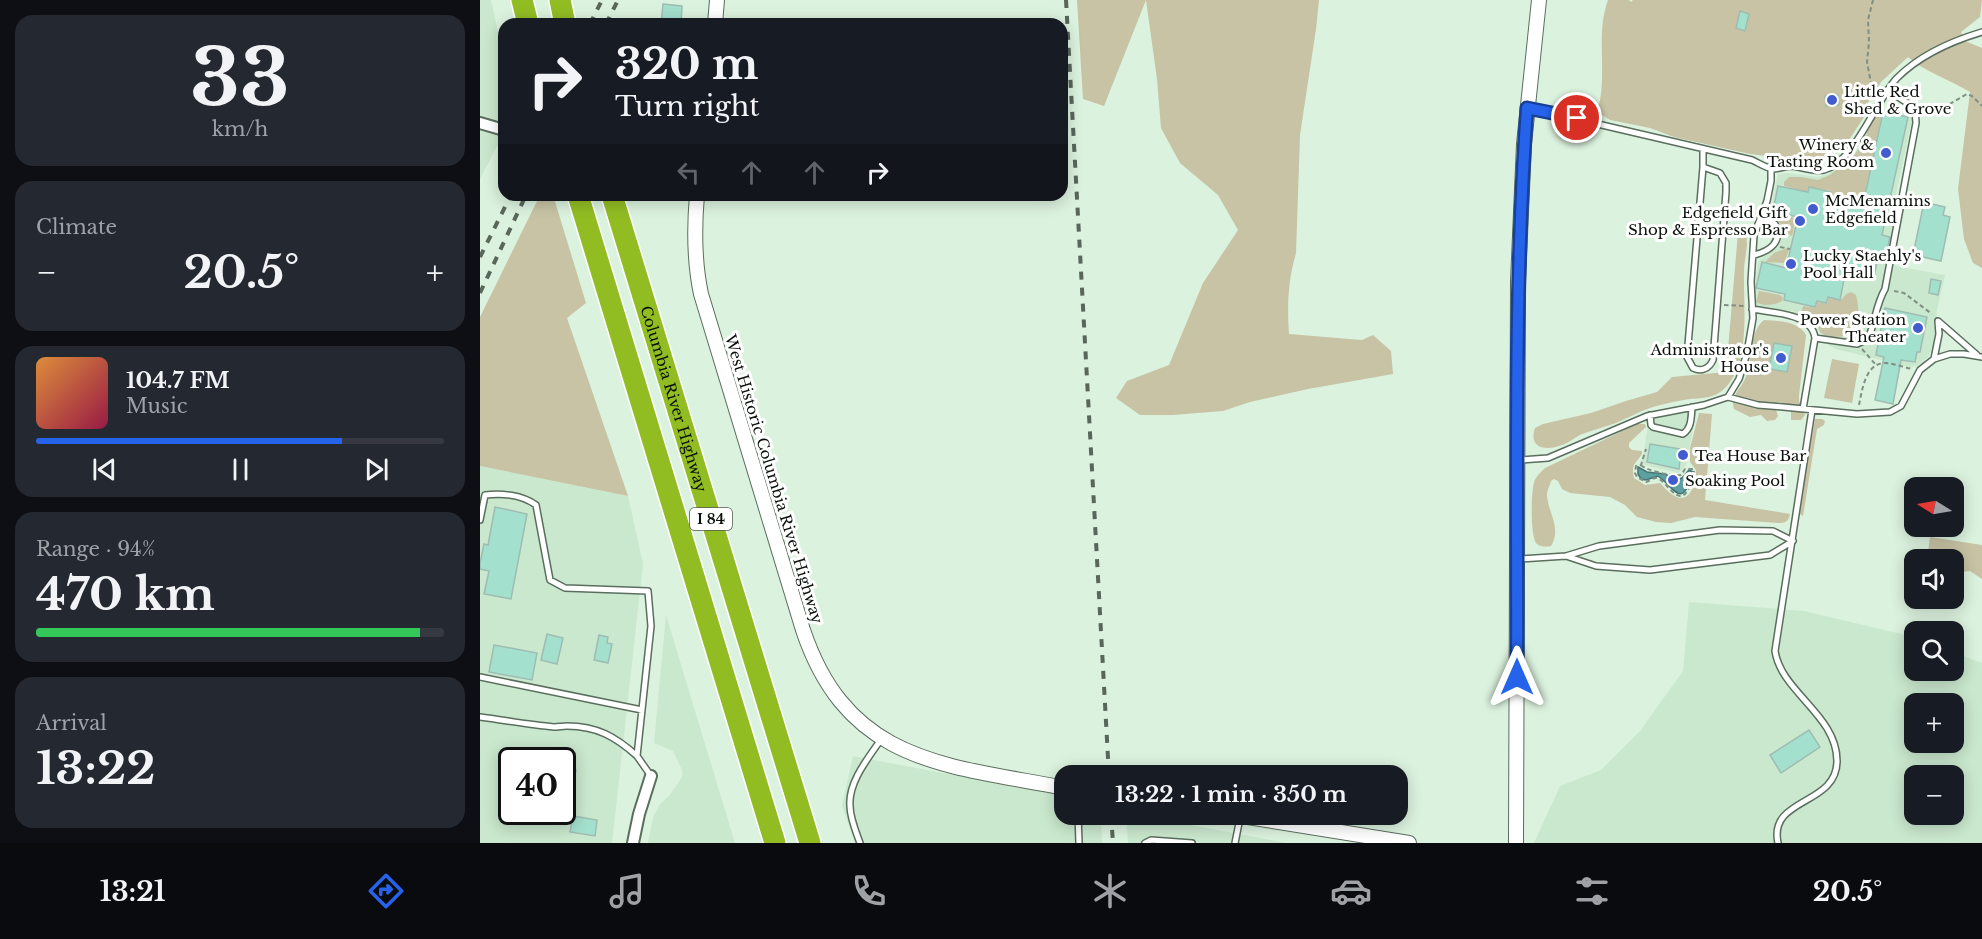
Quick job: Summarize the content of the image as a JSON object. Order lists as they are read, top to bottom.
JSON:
{
  "streets": {
    "highway": ["Columbia River Highway", "I 84"],
    "street": ["West Historic Columbia River Highway"]
  },
  "places": [
    "Little Red Shed & Grove",
    "Winery & Tasting Room",
    "McMenamins Edgefield",
    "Edgefield Gift Shop & Espresso Bar",
    "Lucky Staehly's Pool Hall",
    "Power Station Theater",
    "Administrator's House",
    "Tea House Bar",
    "Soaking Pool"
  ],
  "north": "left",
  "page": {
    "tile": [
      ["33", "km/h"],
      "Climate",
      ["Range · 94%", "470 km"],
      ["Arrival", "13:22"]
    ],
    "turn": ["320 m", "Turn right"],
    "heat": ["−", "20.5°", "+"],
    "song": ["104.7 FM", "Music"],
    "map_buttons": ["+", "−"],
    "limit": "40",
    "trip": "13:22 · 1 min · 350 m",
    "tabs": ["13:21", "20.5°"]
  }
}
